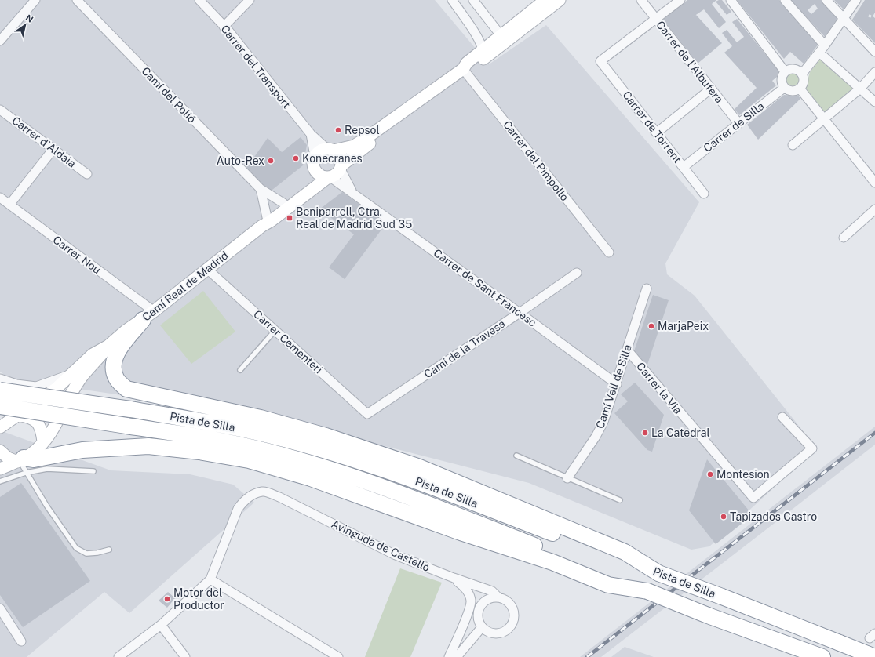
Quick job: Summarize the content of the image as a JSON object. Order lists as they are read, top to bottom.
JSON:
{
  "streets": {
    "highway": ["Pista de Silla"],
    "street": [
      "Carrer de l'Albufera",
      "Carrer del Transport",
      "Camí del Polió",
      "Carrer de Torrent",
      "Carrer de Silla",
      "Carrer d'Aldaia",
      "Carrer del Pimpollo",
      "Carrer Nou",
      "Camí Real de Madrid",
      "Carrer de Sant Francesc",
      "Carrer Cementeri",
      "Camí de la Travesa",
      "Camí Vell de Silla",
      "Carrer la Via",
      "Avinguda de Castelló"
    ]
  },
  "crossings": [
    ["Carrer de l'Albufera", "Carrer de Torrent"],
    ["Carrer de l'Albufera", "Carrer de Silla"],
    ["Carrer del Transport", "Camí Real de Madrid"],
    ["Carrer del Transport", "Carrer de Sant Francesc"],
    ["Camí del Polió", "Camí Real de Madrid"],
    ["Carrer de Torrent", "Carrer de Silla"],
    ["Carrer Nou", "Camí Real de Madrid"],
    ["Camí Real de Madrid", "Carrer de Sant Francesc"],
    ["Camí Real de Madrid", "Carrer Cementeri"],
    ["Carrer de Sant Francesc", "Camí de la Travesa"],
    ["Carrer de Sant Francesc", "Camí Vell de Silla"],
    ["Carrer Cementeri", "Camí de la Travesa"],
    ["Camí Vell de Silla", "Carrer la Via"]
  ],
  "places": {
    "other": [
      "Repsol",
      "Konecranes",
      "Auto-Rex",
      "MarjaPeix",
      "La Catedral",
      "Montesion",
      "Tapizados Castro",
      "Motor del Productor"
    ],
    "transit": ["Beniparrell, Ctra. Real de Madrid Sud 35"]
  },
  "north": "top right"
}
